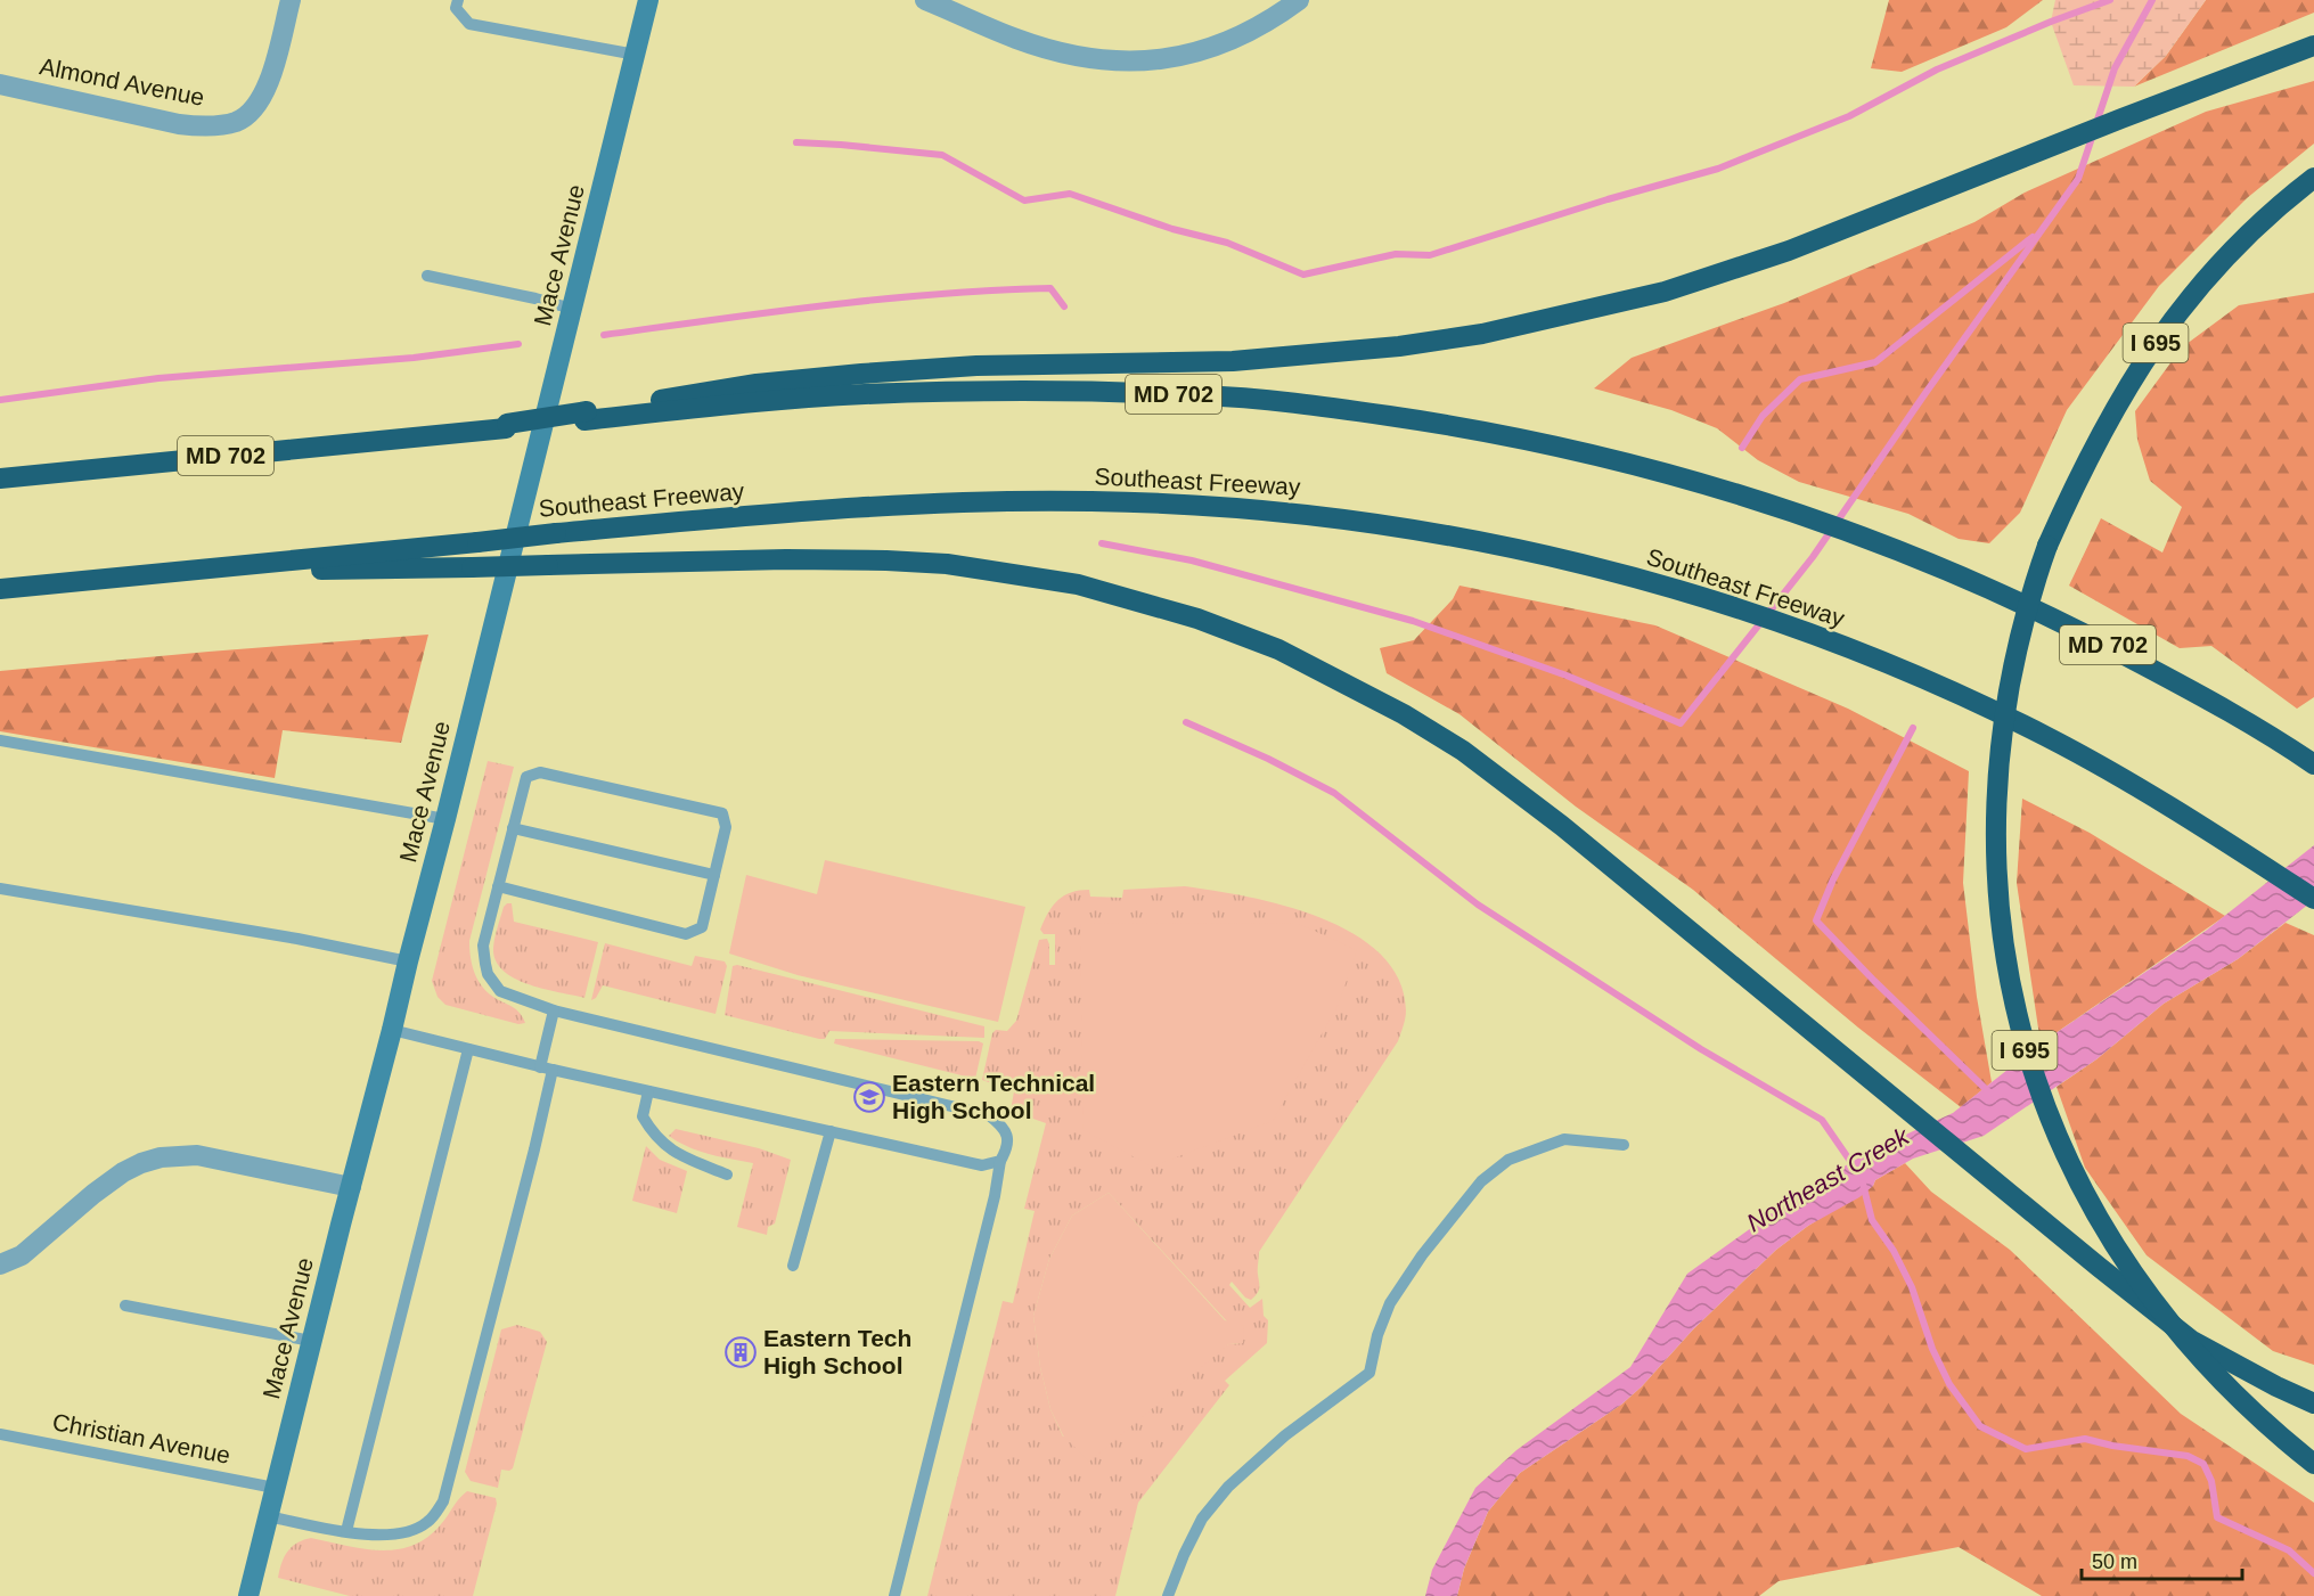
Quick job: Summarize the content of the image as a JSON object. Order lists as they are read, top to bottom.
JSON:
{
  "streets": {
    "highway": ["I 695", "MD 702", "Southeast Freeway"],
    "main road": ["Mace Avenue"],
    "street": ["Almond Avenue"],
    "lane": ["Christian Avenue"]
  },
  "crossings": [
    ["Mace Avenue", "Christian Avenue"]
  ],
  "water": ["Northeast Creek"],
  "places": {
    "school or university": ["Eastern Technical High School"],
    "building": ["Eastern Tech High School"]
  },
  "scale_bar": "50 m"
}
